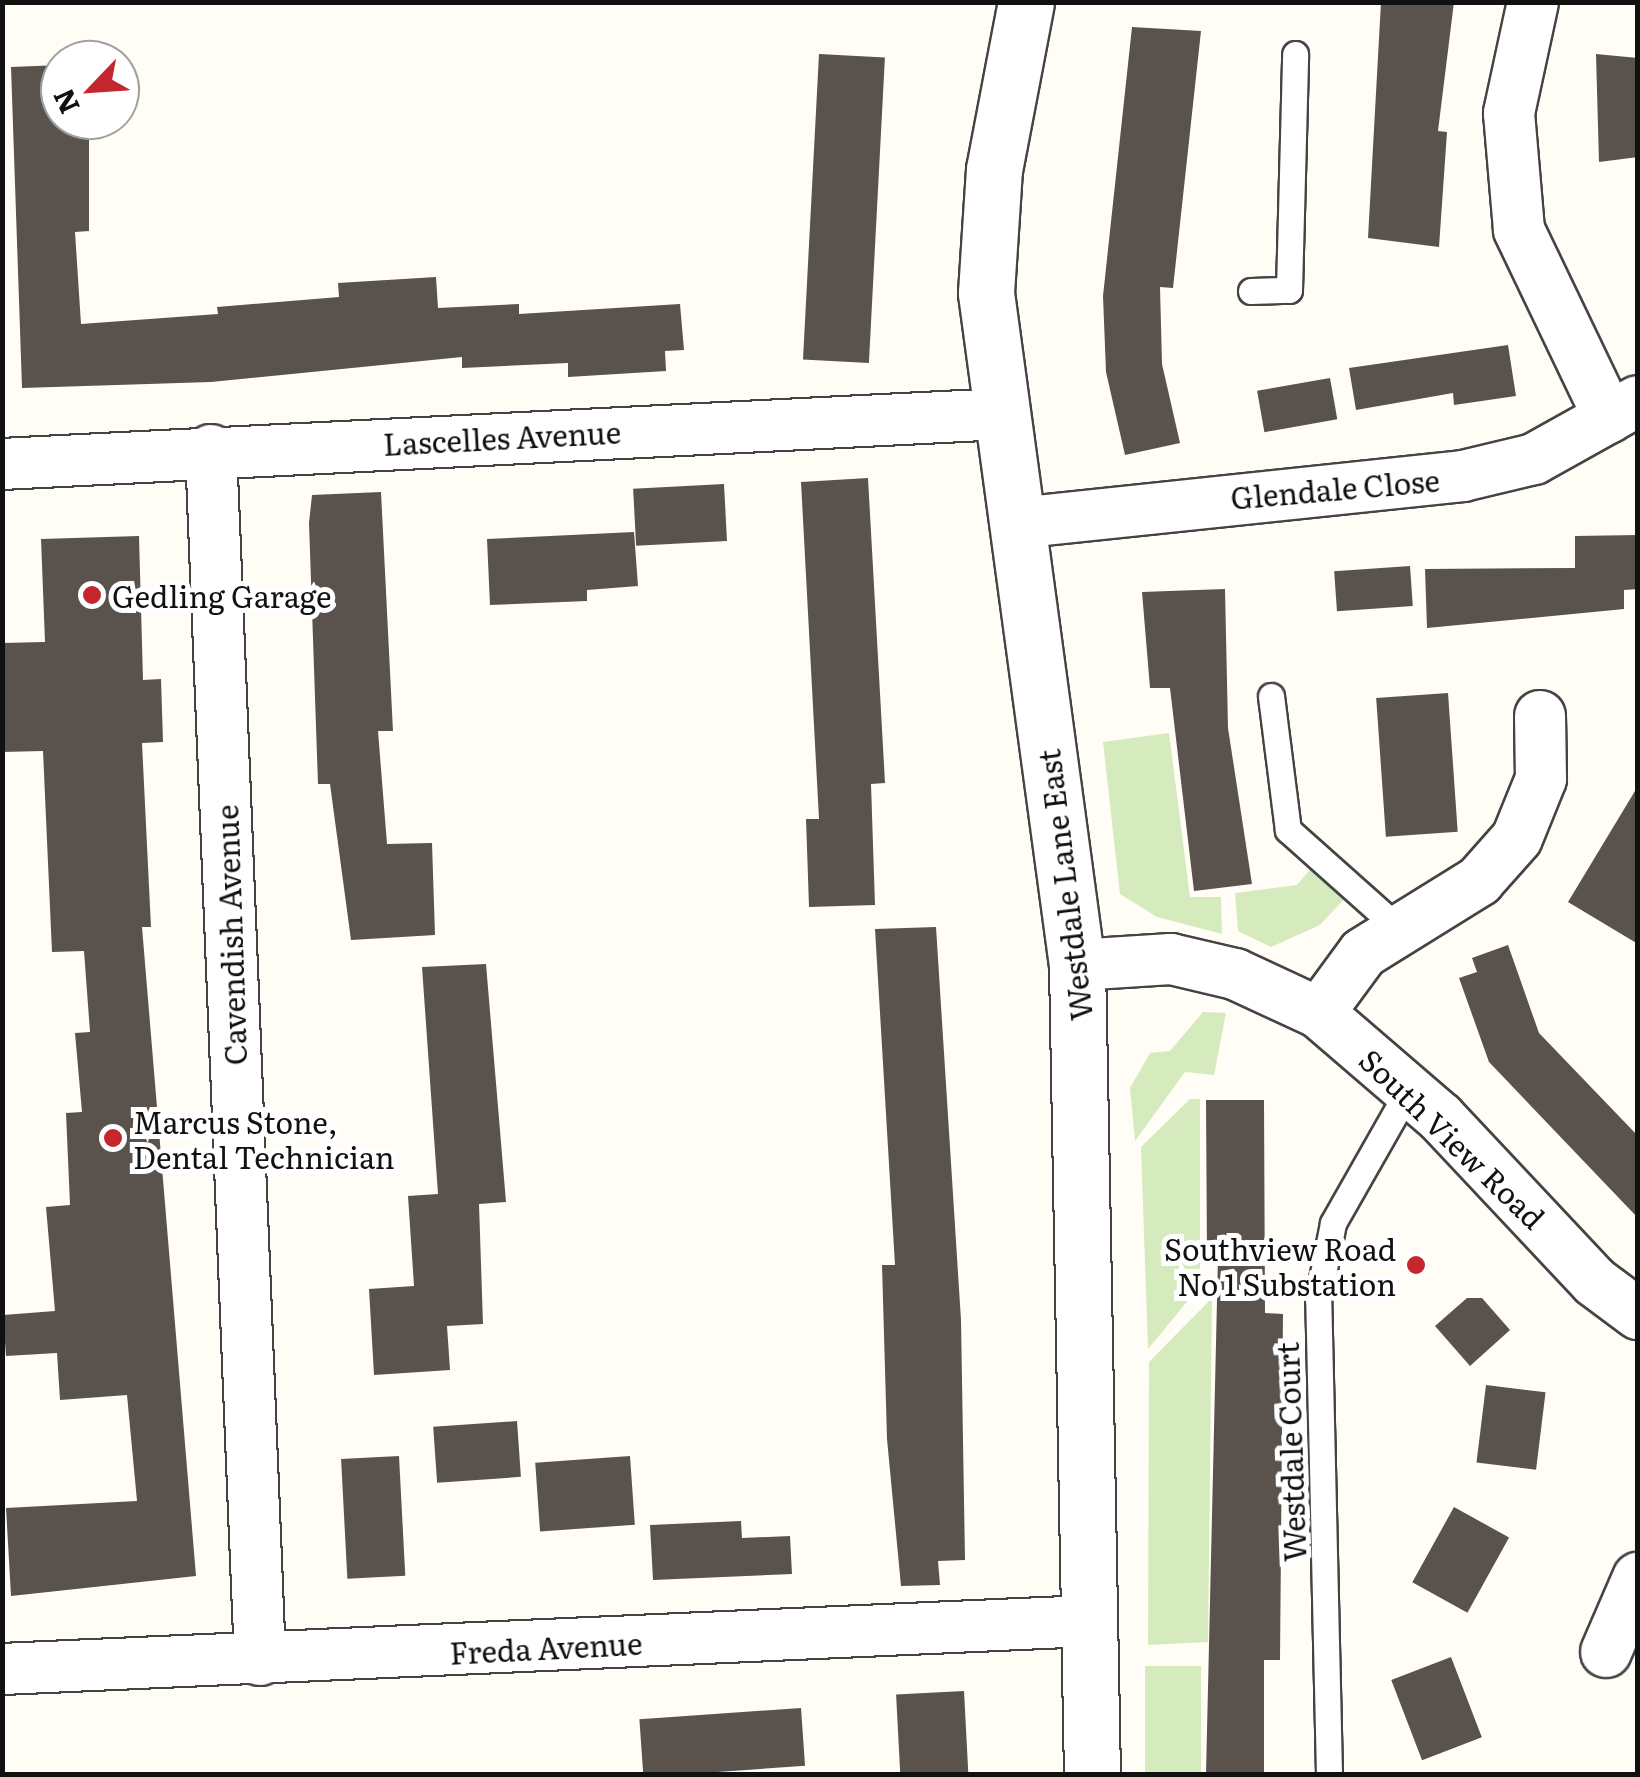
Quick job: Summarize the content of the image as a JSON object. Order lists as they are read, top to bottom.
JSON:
{
  "streets": {
    "street": [
      "Lascelles Avenue",
      "Glendale Close",
      "Westdale Lane East",
      "Cavendish Avenue",
      "South View Road",
      "Freda Avenue"
    ],
    "lane": ["Westdale Court"]
  },
  "crossings": [
    ["Lascelles Avenue", "Westdale Lane East"],
    ["Lascelles Avenue", "Cavendish Avenue"],
    ["Glendale Close", "Westdale Lane East"],
    ["Westdale Lane East", "South View Road"],
    ["Westdale Lane East", "Freda Avenue"],
    ["Cavendish Avenue", "Freda Avenue"],
    ["South View Road", "Westdale Court"]
  ],
  "places": ["Gedling Garage", "Marcus Stone, Dental Technician", "Southview Road No 1 Substation"],
  "north": "bottom left"
}
